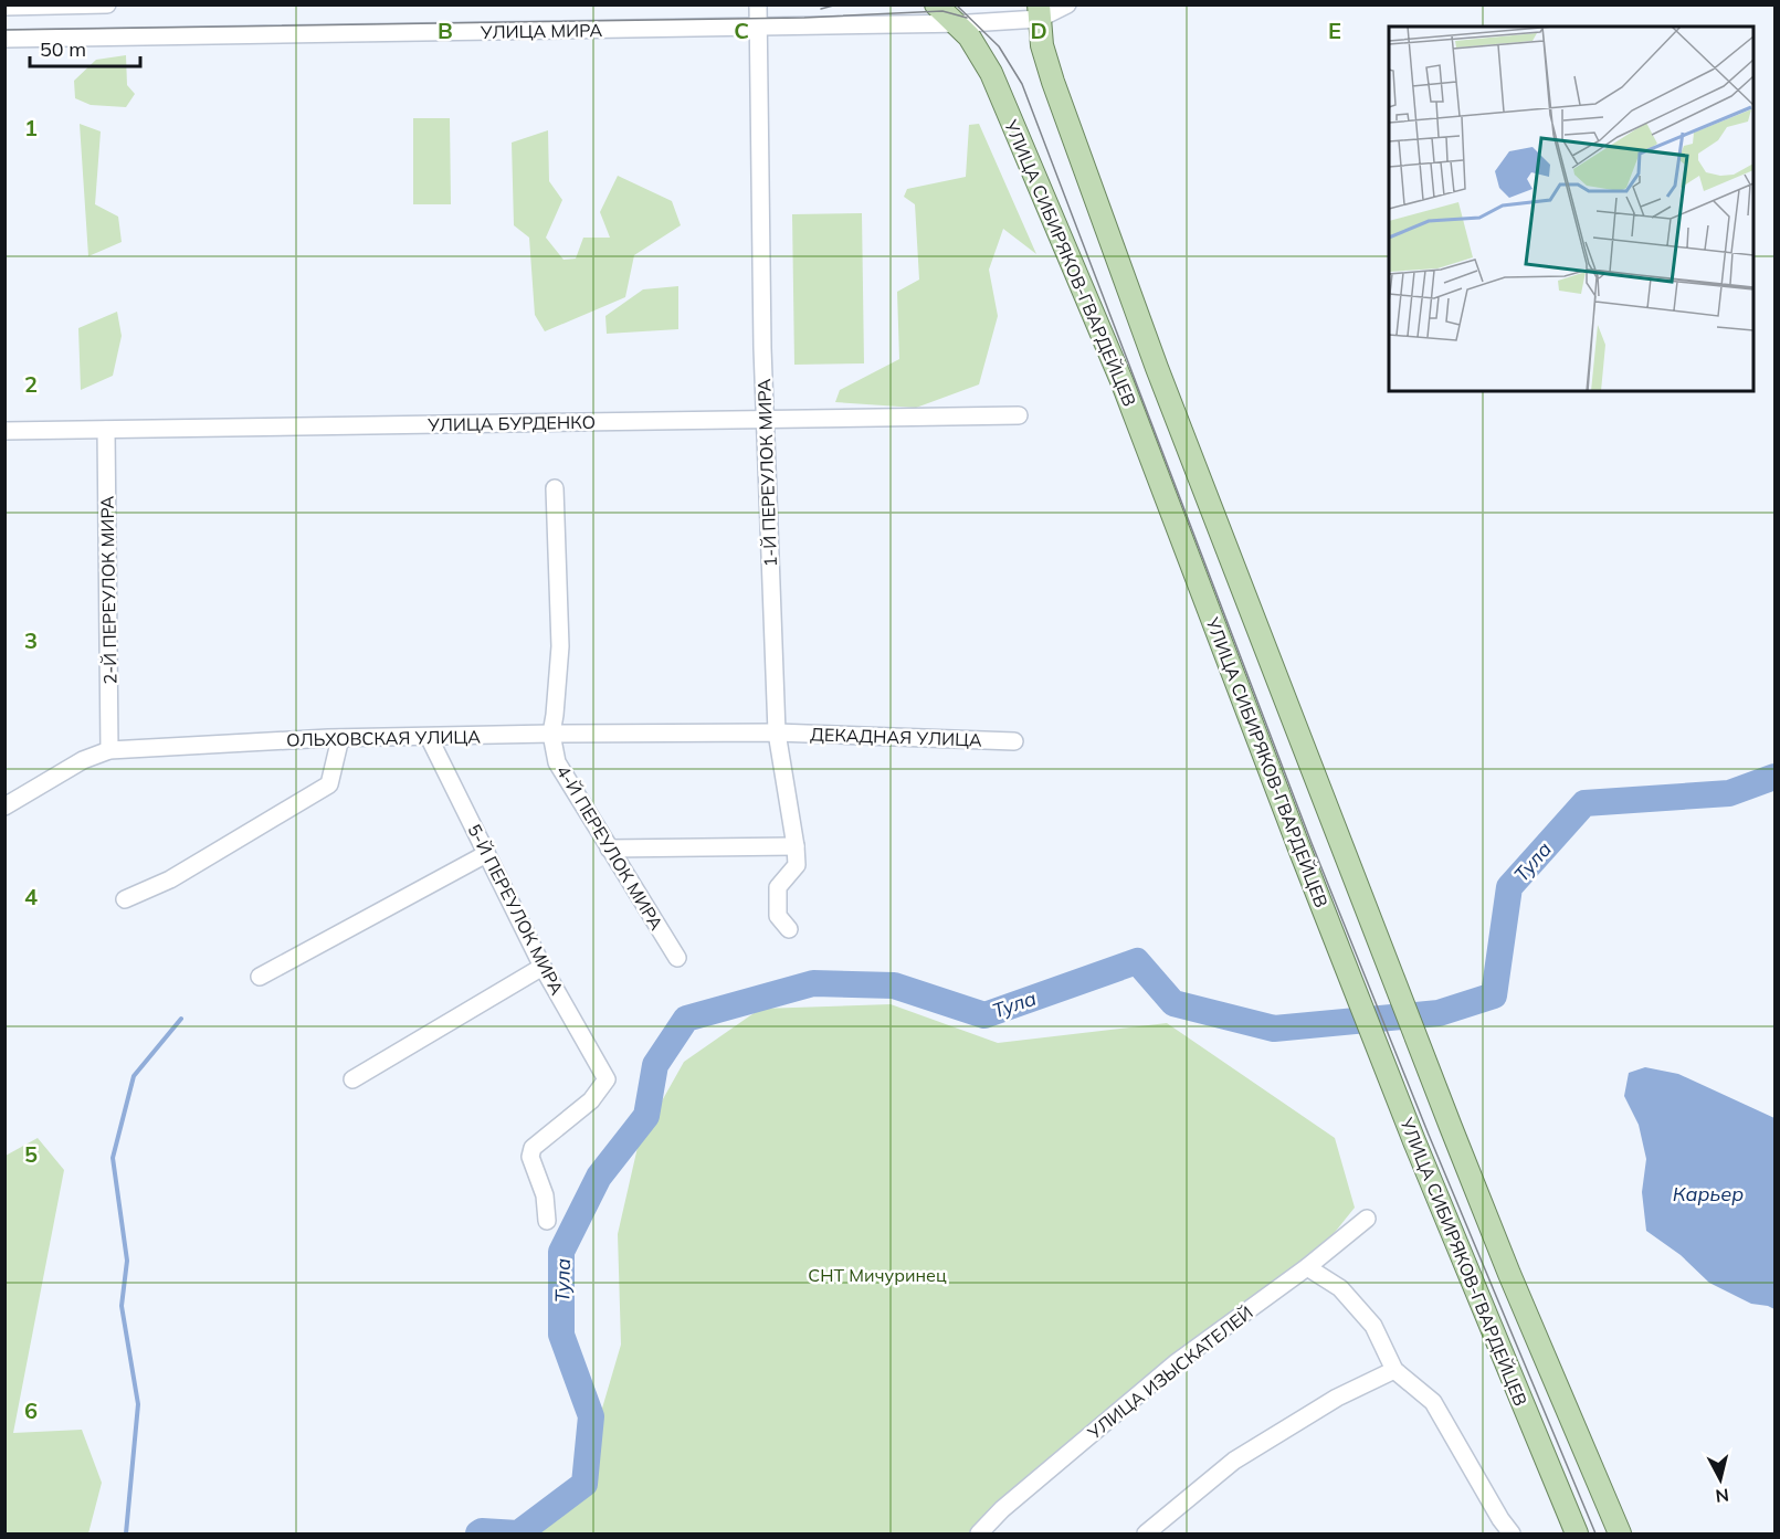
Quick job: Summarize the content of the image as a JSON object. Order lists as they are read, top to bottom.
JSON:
{
  "streets": {
    "main road": ["УЛИЦА СИБИРЯКОВ-ГВАРДЕЙЦЕВ"],
    "street": [
      "УЛИЦА МИРА",
      "УЛИЦА БУРДЕНКО",
      "1-Й ПЕРЕУЛОК МИРА",
      "2-Й ПЕРЕУЛОК МИРА",
      "ДЕКАДНАЯ УЛИЦА",
      "ОЛЬХОВСКАЯ УЛИЦА",
      "4-Й ПЕРЕУЛОК МИРА",
      "5-Й ПЕРЕУЛОК МИРА",
      "УЛИЦА ИЗЫСКАТЕЛЕЙ"
    ]
  },
  "crossings": [
    ["УЛИЦА МИРА", "УЛИЦА СИБИРЯКОВ-ГВАРДЕЙЦЕВ"],
    ["УЛИЦА МИРА", "1-Й ПЕРЕУЛОК МИРА"],
    ["УЛИЦА БУРДЕНКО", "1-Й ПЕРЕУЛОК МИРА"],
    ["УЛИЦА БУРДЕНКО", "2-Й ПЕРЕУЛОК МИРА"],
    ["1-Й ПЕРЕУЛОК МИРА", "ДЕКАДНАЯ УЛИЦА"],
    ["1-Й ПЕРЕУЛОК МИРА", "ОЛЬХОВСКАЯ УЛИЦА"],
    ["2-Й ПЕРЕУЛОК МИРА", "ОЛЬХОВСКАЯ УЛИЦА"],
    ["ДЕКАДНАЯ УЛИЦА", "ОЛЬХОВСКАЯ УЛИЦА"],
    ["ОЛЬХОВСКАЯ УЛИЦА", "4-Й ПЕРЕУЛОК МИРА"],
    ["ОЛЬХОВСКАЯ УЛИЦА", "5-Й ПЕРЕУЛОК МИРА"]
  ],
  "water": ["Тула", "Карьер"],
  "parks": ["СНТ Мичуринец"],
  "scale_bar": "50 m",
  "north": "bottom",
  "grid": {
    "columns": [
      "B",
      "C",
      "D",
      "E"
    ],
    "rows": [
      "1",
      "2",
      "3",
      "4",
      "5",
      "6"
    ]
  }
}
